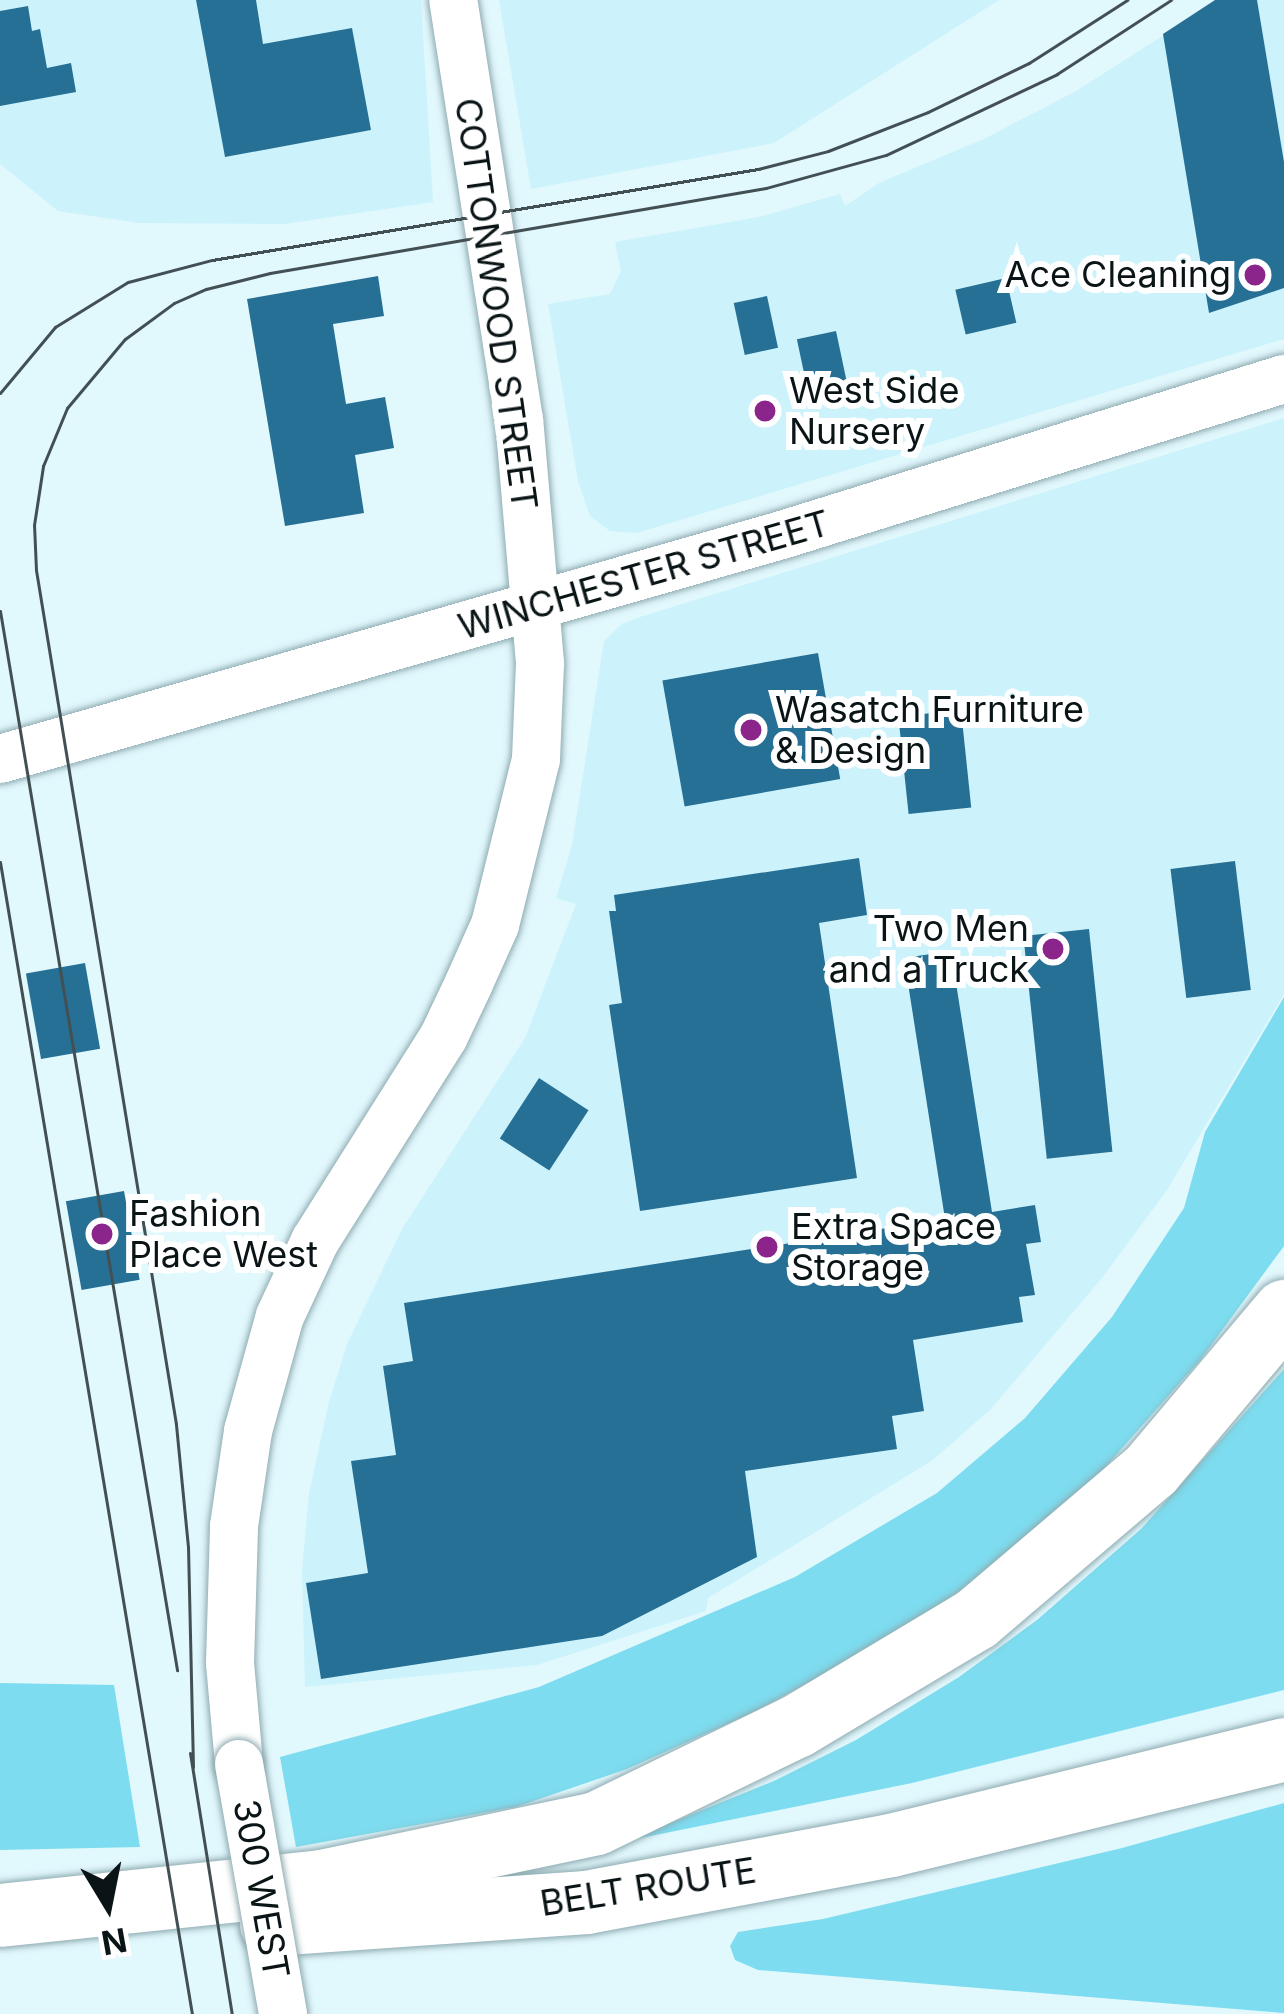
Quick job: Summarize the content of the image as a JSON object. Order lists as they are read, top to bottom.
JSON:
{
  "streets": {
    "highway": ["BELT ROUTE"],
    "street": ["COTTONWOOD STREET", "WINCHESTER STREET", "300 WEST"]
  },
  "crossings": [
    ["COTTONWOOD STREET", "WINCHESTER STREET"],
    ["COTTONWOOD STREET", "300 WEST"]
  ],
  "places": [
    "Ace Cleaning",
    "West Side Nursery",
    "Wasatch Furniture & Design",
    "Two Men and a Truck",
    "Fashion Place West",
    "Extra Space Storage"
  ],
  "north": "bottom"
}
